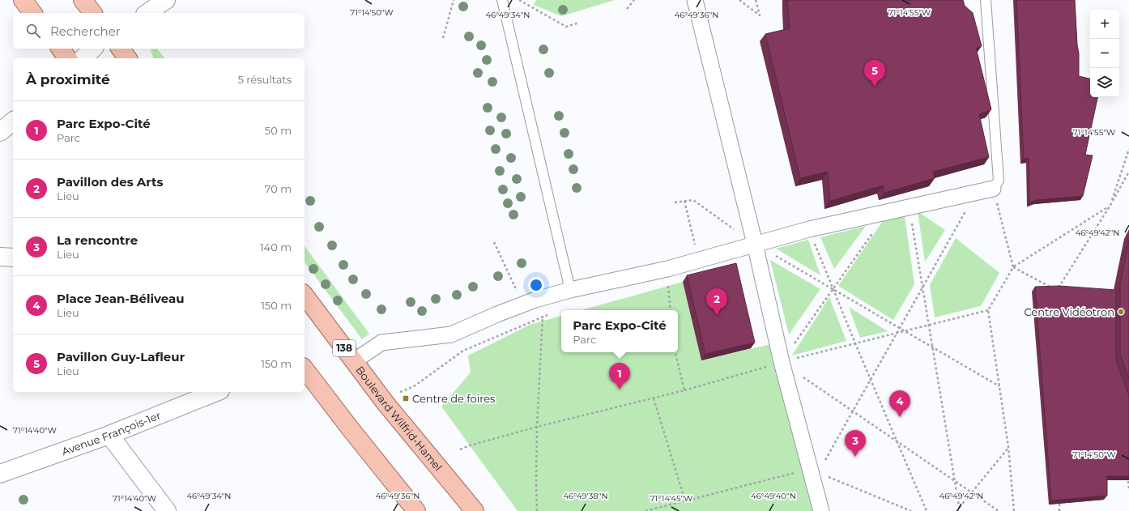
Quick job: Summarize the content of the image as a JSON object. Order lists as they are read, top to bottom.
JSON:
{
  "streets": {
    "main road": ["138", "Boulevard Wilfrid-Hamel"],
    "street": ["Avenue François-1er"]
  },
  "places": {
    "other": ["Centre Vidéotron"],
    "transit": ["Centre de foires"]
  },
  "page": {
    "map_buttons": ["+", "−"],
    "search": "Rechercher",
    "heading": ["À proximité", "5 résultats"],
    "pins": [
      "5",
      "2",
      "1",
      "4",
      "3"
    ],
    "list": [
      {
        "mark": "1",
        "name": "Parc Expo-Cité",
        "note": "Parc",
        "value": "50 m"
      },
      {
        "mark": "2",
        "name": "Pavillon des Arts",
        "note": "Lieu",
        "value": "70 m"
      },
      {
        "mark": "3",
        "name": "La rencontre",
        "note": "Lieu",
        "value": "140 m"
      },
      {
        "mark": "4",
        "name": "Place Jean-Béliveau",
        "note": "Lieu",
        "value": "150 m"
      },
      {
        "mark": "5",
        "name": "Pavillon Guy-Lafleur",
        "note": "Lieu",
        "value": "150 m"
      }
    ],
    "popup": ["Parc Expo-Cité", "Parc"]
  },
  "coordinates": [
    "71°14'50\"W",
    "71°14'55\"W",
    "46°49'36\"N",
    "46°49'34\"N",
    "46°49'42\"N",
    "71°14'40\"W",
    "46°49'38\"N",
    "46°49'40\"N",
    "71°14'45\"W"
  ]
}
